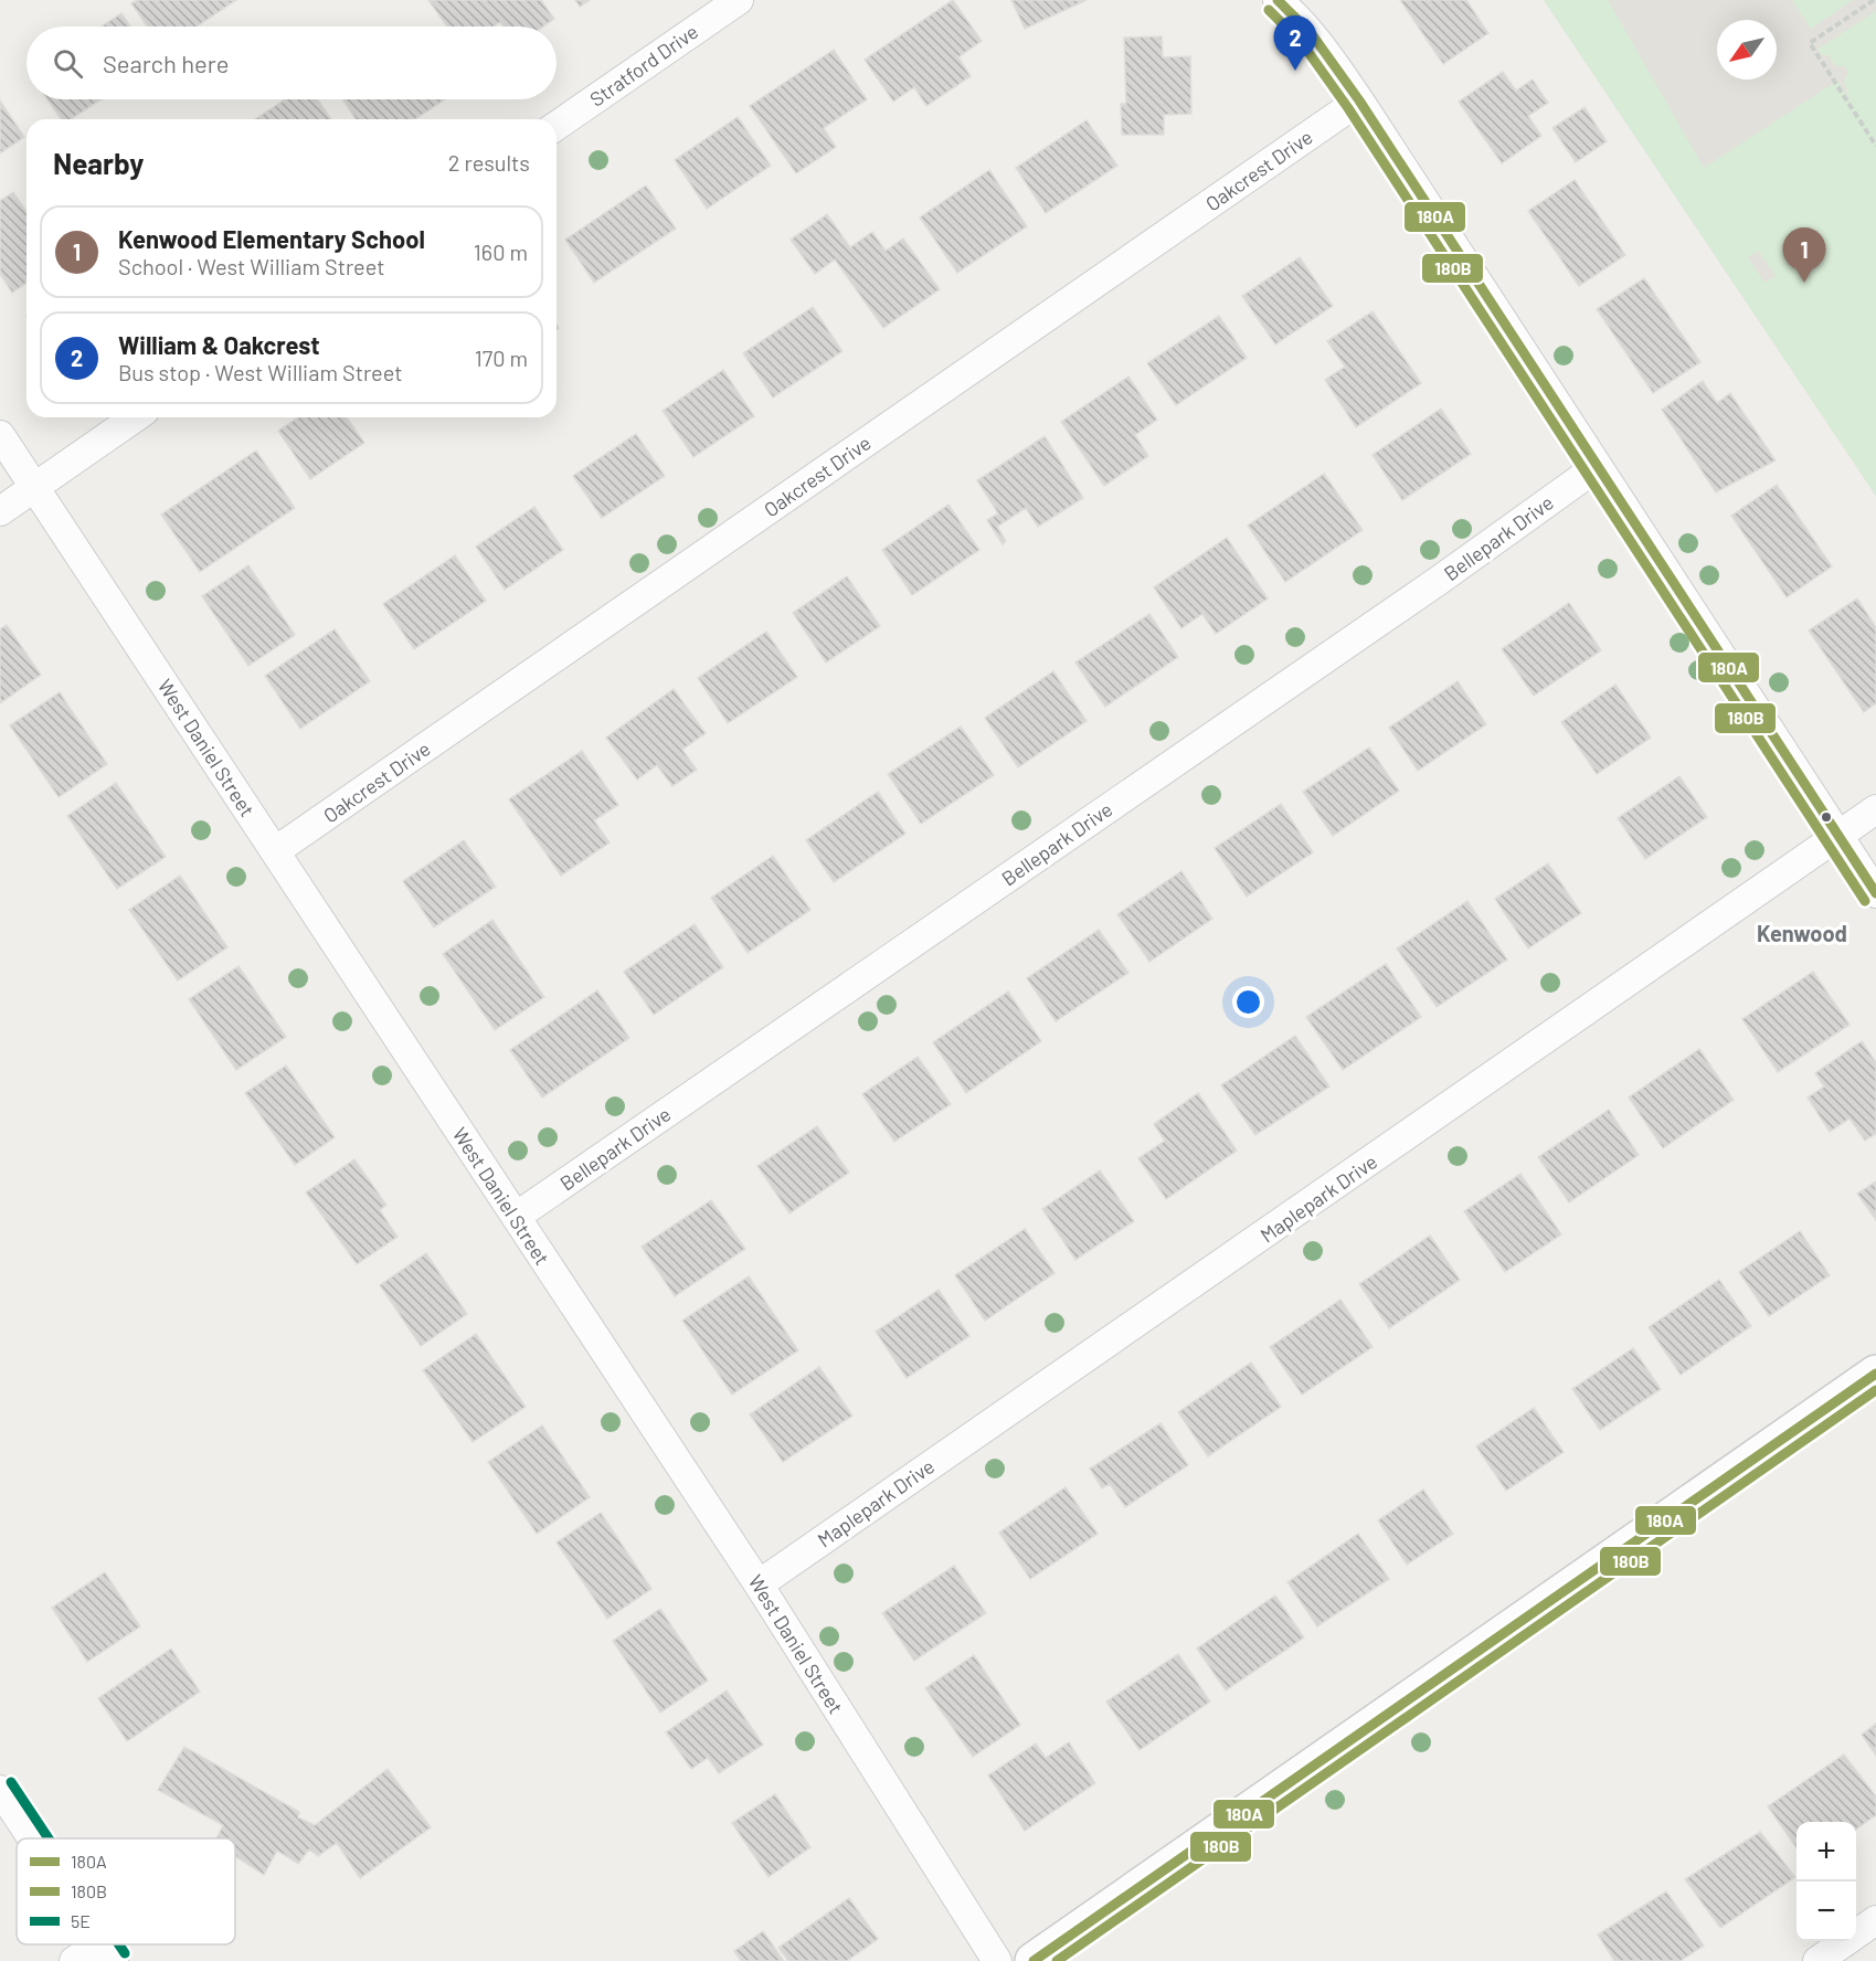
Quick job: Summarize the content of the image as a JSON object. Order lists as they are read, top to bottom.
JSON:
{
  "streets": {
    "street": [
      "Stratford Drive",
      "Oakcrest Drive",
      "Bellepark Drive",
      "West Daniel Street",
      "Maplepark Drive"
    ]
  },
  "crossings": [
    ["Oakcrest Drive", "West Daniel Street"],
    ["Bellepark Drive", "West Daniel Street"],
    ["West Daniel Street", "Maplepark Drive"]
  ],
  "districts": ["Kenwood"],
  "lines": ["transit line 180A", "transit line 180B", "transit line 5E"],
  "legend": ["180A", "180B", "5E"],
  "north": "bottom left",
  "page": {
    "pins": ["2", "1"],
    "search": "Search here",
    "heading": ["Nearby", "2 results"],
    "list": [
      {
        "mark": "1",
        "name": "Kenwood Elementary School",
        "note": "School · West William Street",
        "value": "160 m"
      },
      {
        "mark": "2",
        "name": "William & Oakcrest",
        "note": "Bus stop · West William Street",
        "value": "170 m"
      }
    ],
    "map_buttons": ["+", "−"]
  }
}
